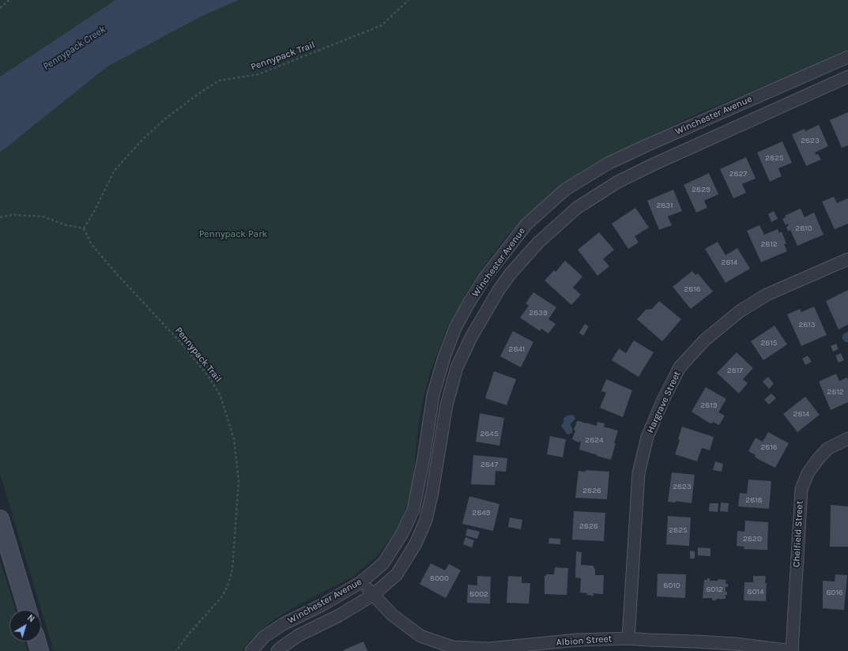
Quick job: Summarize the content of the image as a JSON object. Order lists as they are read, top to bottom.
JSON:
{
  "streets": {
    "street": [
      "Winchester Avenue",
      "Hargrave Street",
      "Chelfield Street",
      "Albion Street"
    ],
    "path": ["Pennypack Trail"]
  },
  "crossings": [
    ["Winchester Avenue", "Albion Street"],
    ["Hargrave Street", "Albion Street"],
    ["Chelfield Street", "Albion Street"]
  ],
  "water": ["Pennypack Creek"],
  "parks": ["Pennypack Park"],
  "house_numbers": [
    "2823",
    "2825",
    "2827",
    "2829",
    "2831",
    "2810",
    "2812",
    "2814",
    "2816",
    "2839",
    "2813",
    "2815",
    "2841",
    "2817",
    "2812",
    "2819",
    "2814",
    "2845",
    "2824",
    "2816",
    "2847",
    "2823",
    "2826",
    "2818",
    "2849",
    "2828",
    "2825",
    "2820",
    "8000",
    "8010",
    "8012",
    "8014",
    "8016",
    "8002"
  ],
  "north": "top right"
}
